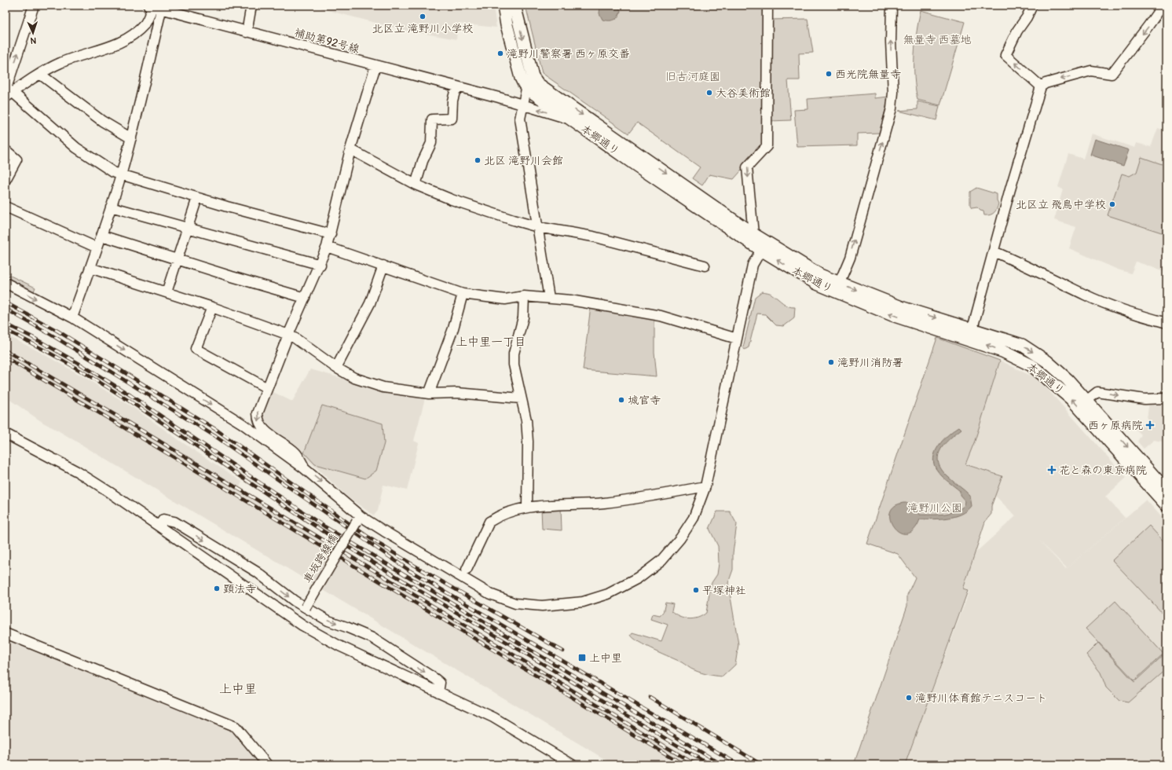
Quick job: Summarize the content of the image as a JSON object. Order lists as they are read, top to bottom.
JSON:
{
  "streets": {
    "main road": ["本郷通り"],
    "street": ["補助第92号線", "車坂跨線橋"]
  },
  "crossings": [
    ["補助第92号線", "本郷通り"]
  ],
  "districts": ["上中里一丁目", "上中里"],
  "parks": ["無量寺 西墓地", "旧古河庭園", "滝野川公園"],
  "places": {
    "other": [
      "北区立 滝野川小学校",
      "滝野川警察署 西ヶ原交番",
      "西光院無量寺",
      "大谷美術館",
      "北区 滝野川会館",
      "北区立 飛鳥中学校",
      "滝野川消防署",
      "城官寺",
      "顕法寺",
      "平塚神社",
      "滝野川体育館テニスコート"
    ],
    "health": ["西ヶ原病院", "花と森の東京病院"],
    "transit": ["上中里"]
  },
  "north": "bottom"
}
